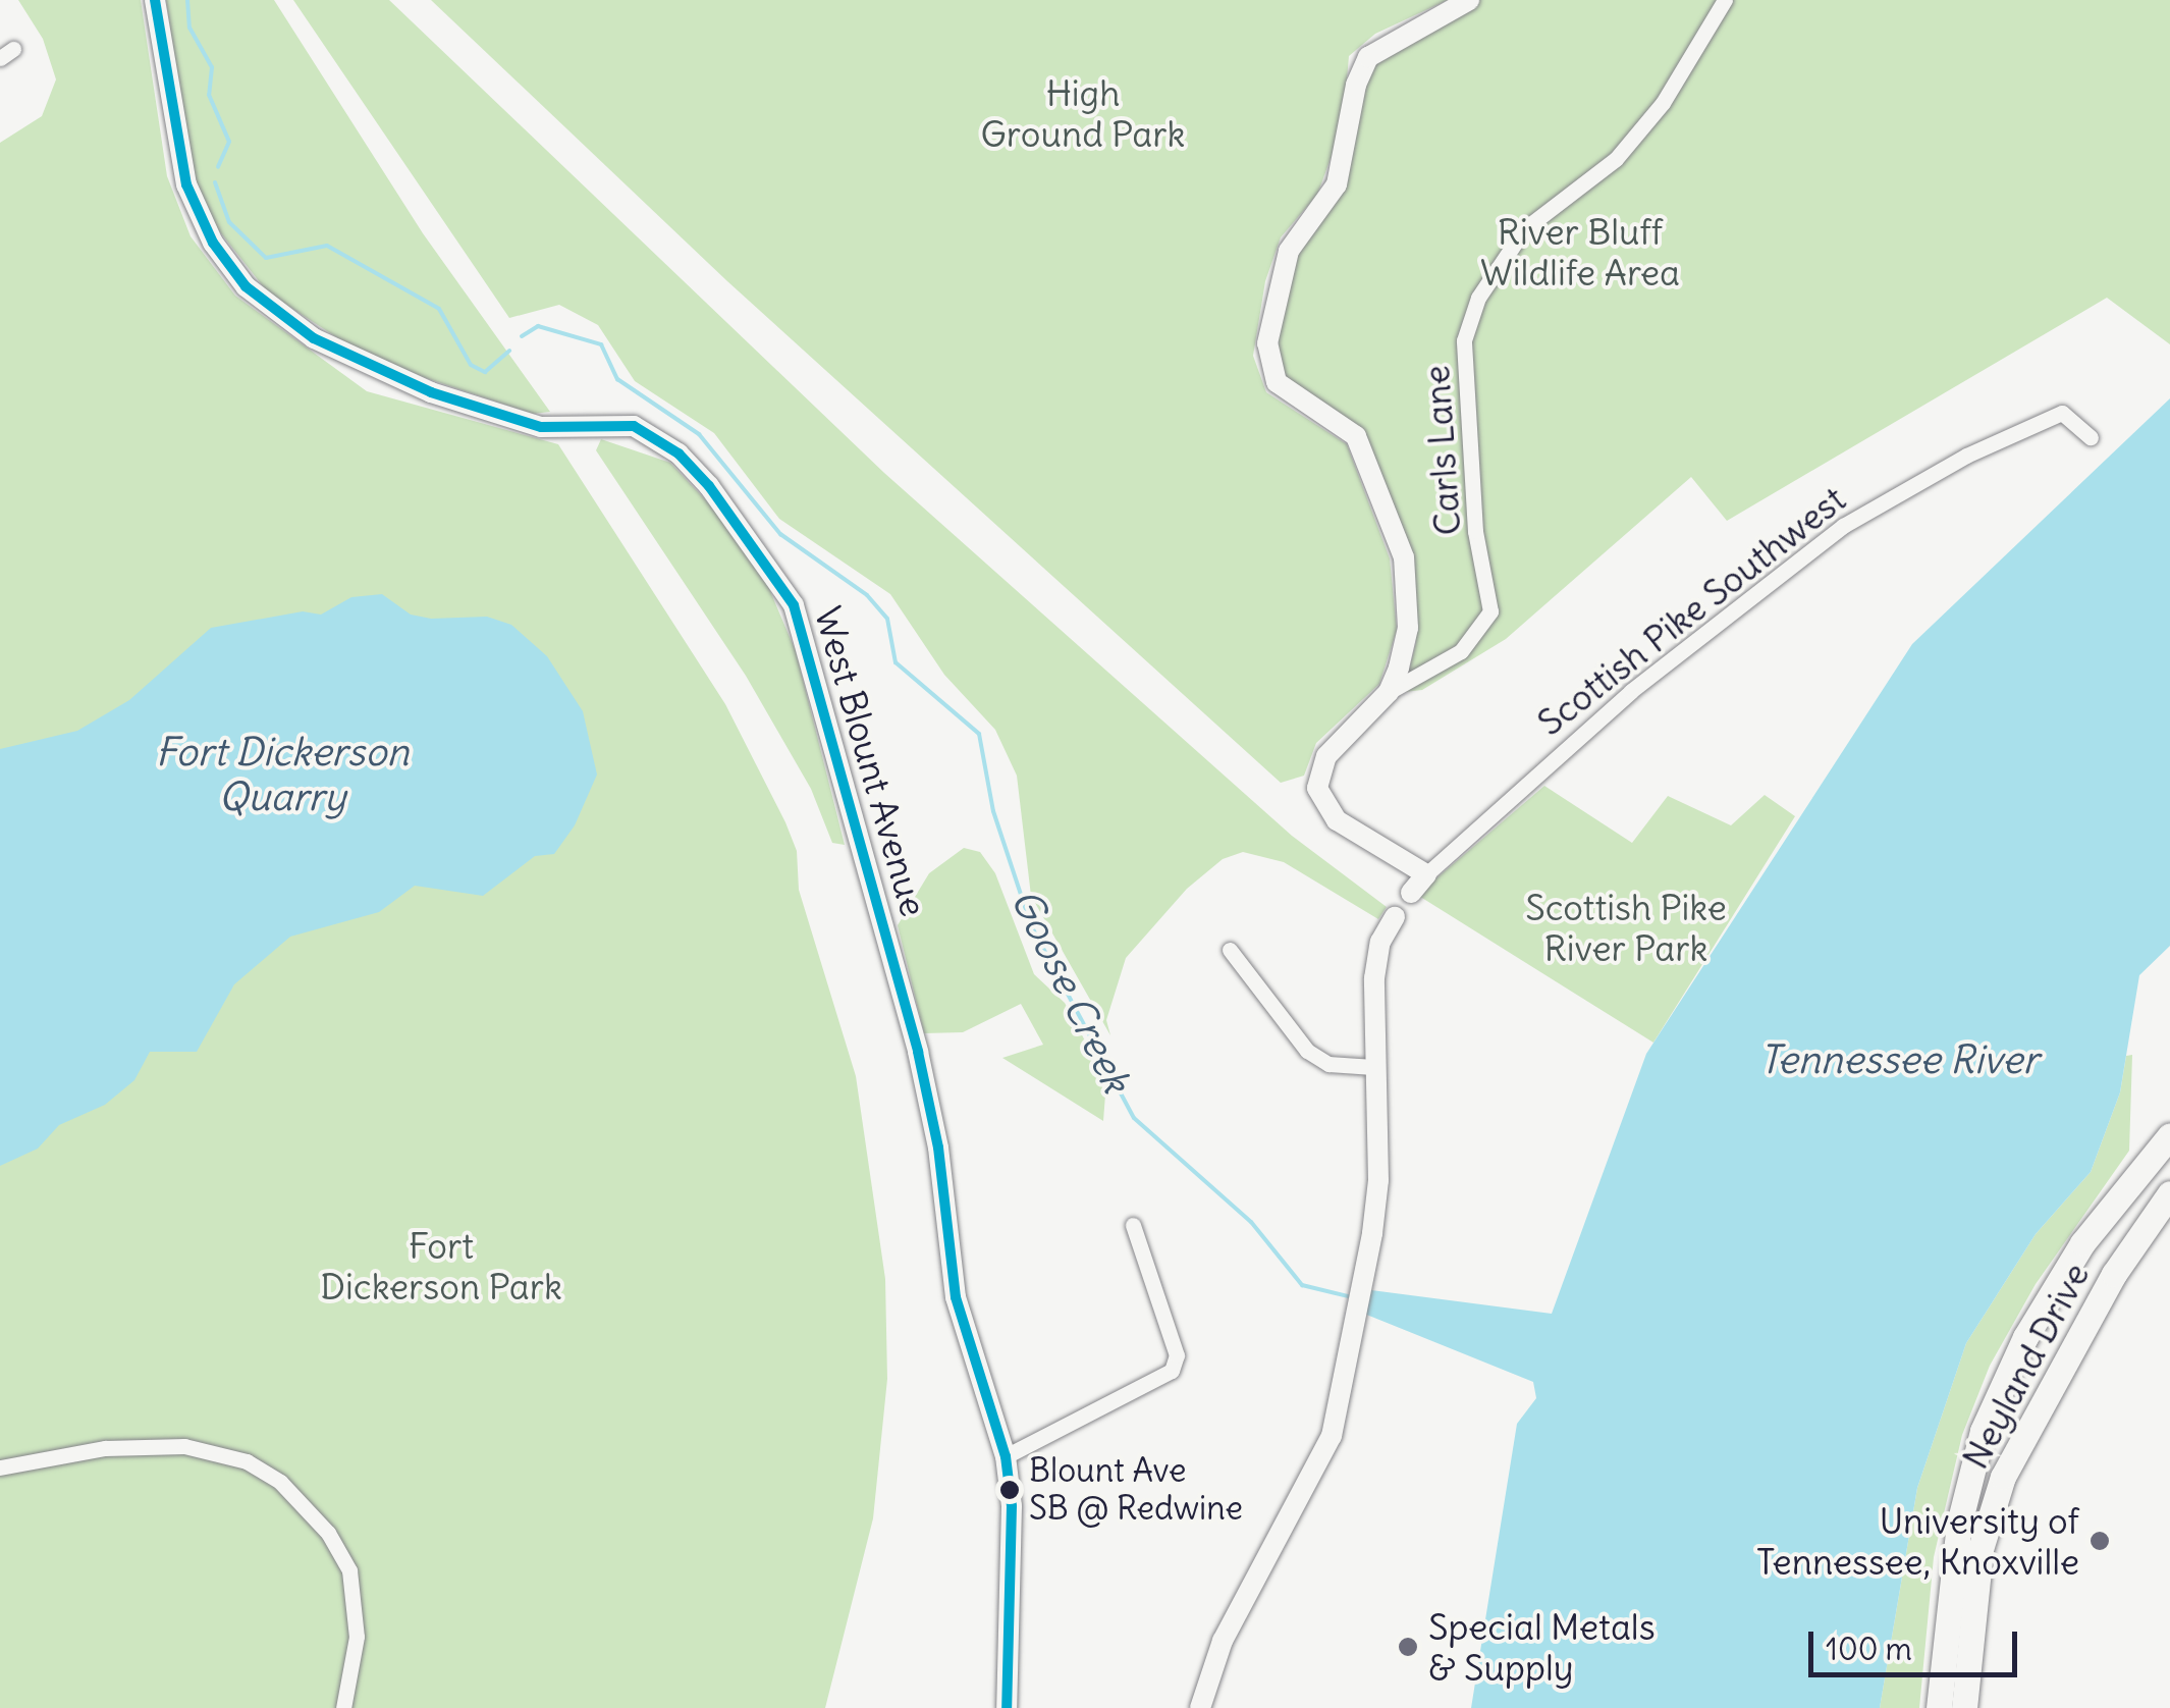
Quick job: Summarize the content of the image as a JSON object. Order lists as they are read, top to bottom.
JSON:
{
  "streets": {
    "main road": ["Neyland Drive"],
    "street": ["Carls Lane", "Scottish Pike Southwest", "West Blount Avenue"]
  },
  "water": ["Fort Dickerson Quarry", "Goose Creek", "Tennessee River"],
  "parks": [
    "High Ground Park",
    "River Bluff Wildlife Area",
    "Scottish Pike River Park",
    "Fort Dickerson Park"
  ],
  "places": ["Blount Ave SB @ Redwine", "University of Tennessee, Knoxville", "Special Metals & Supply"],
  "scale_bar": "100 m"
}
